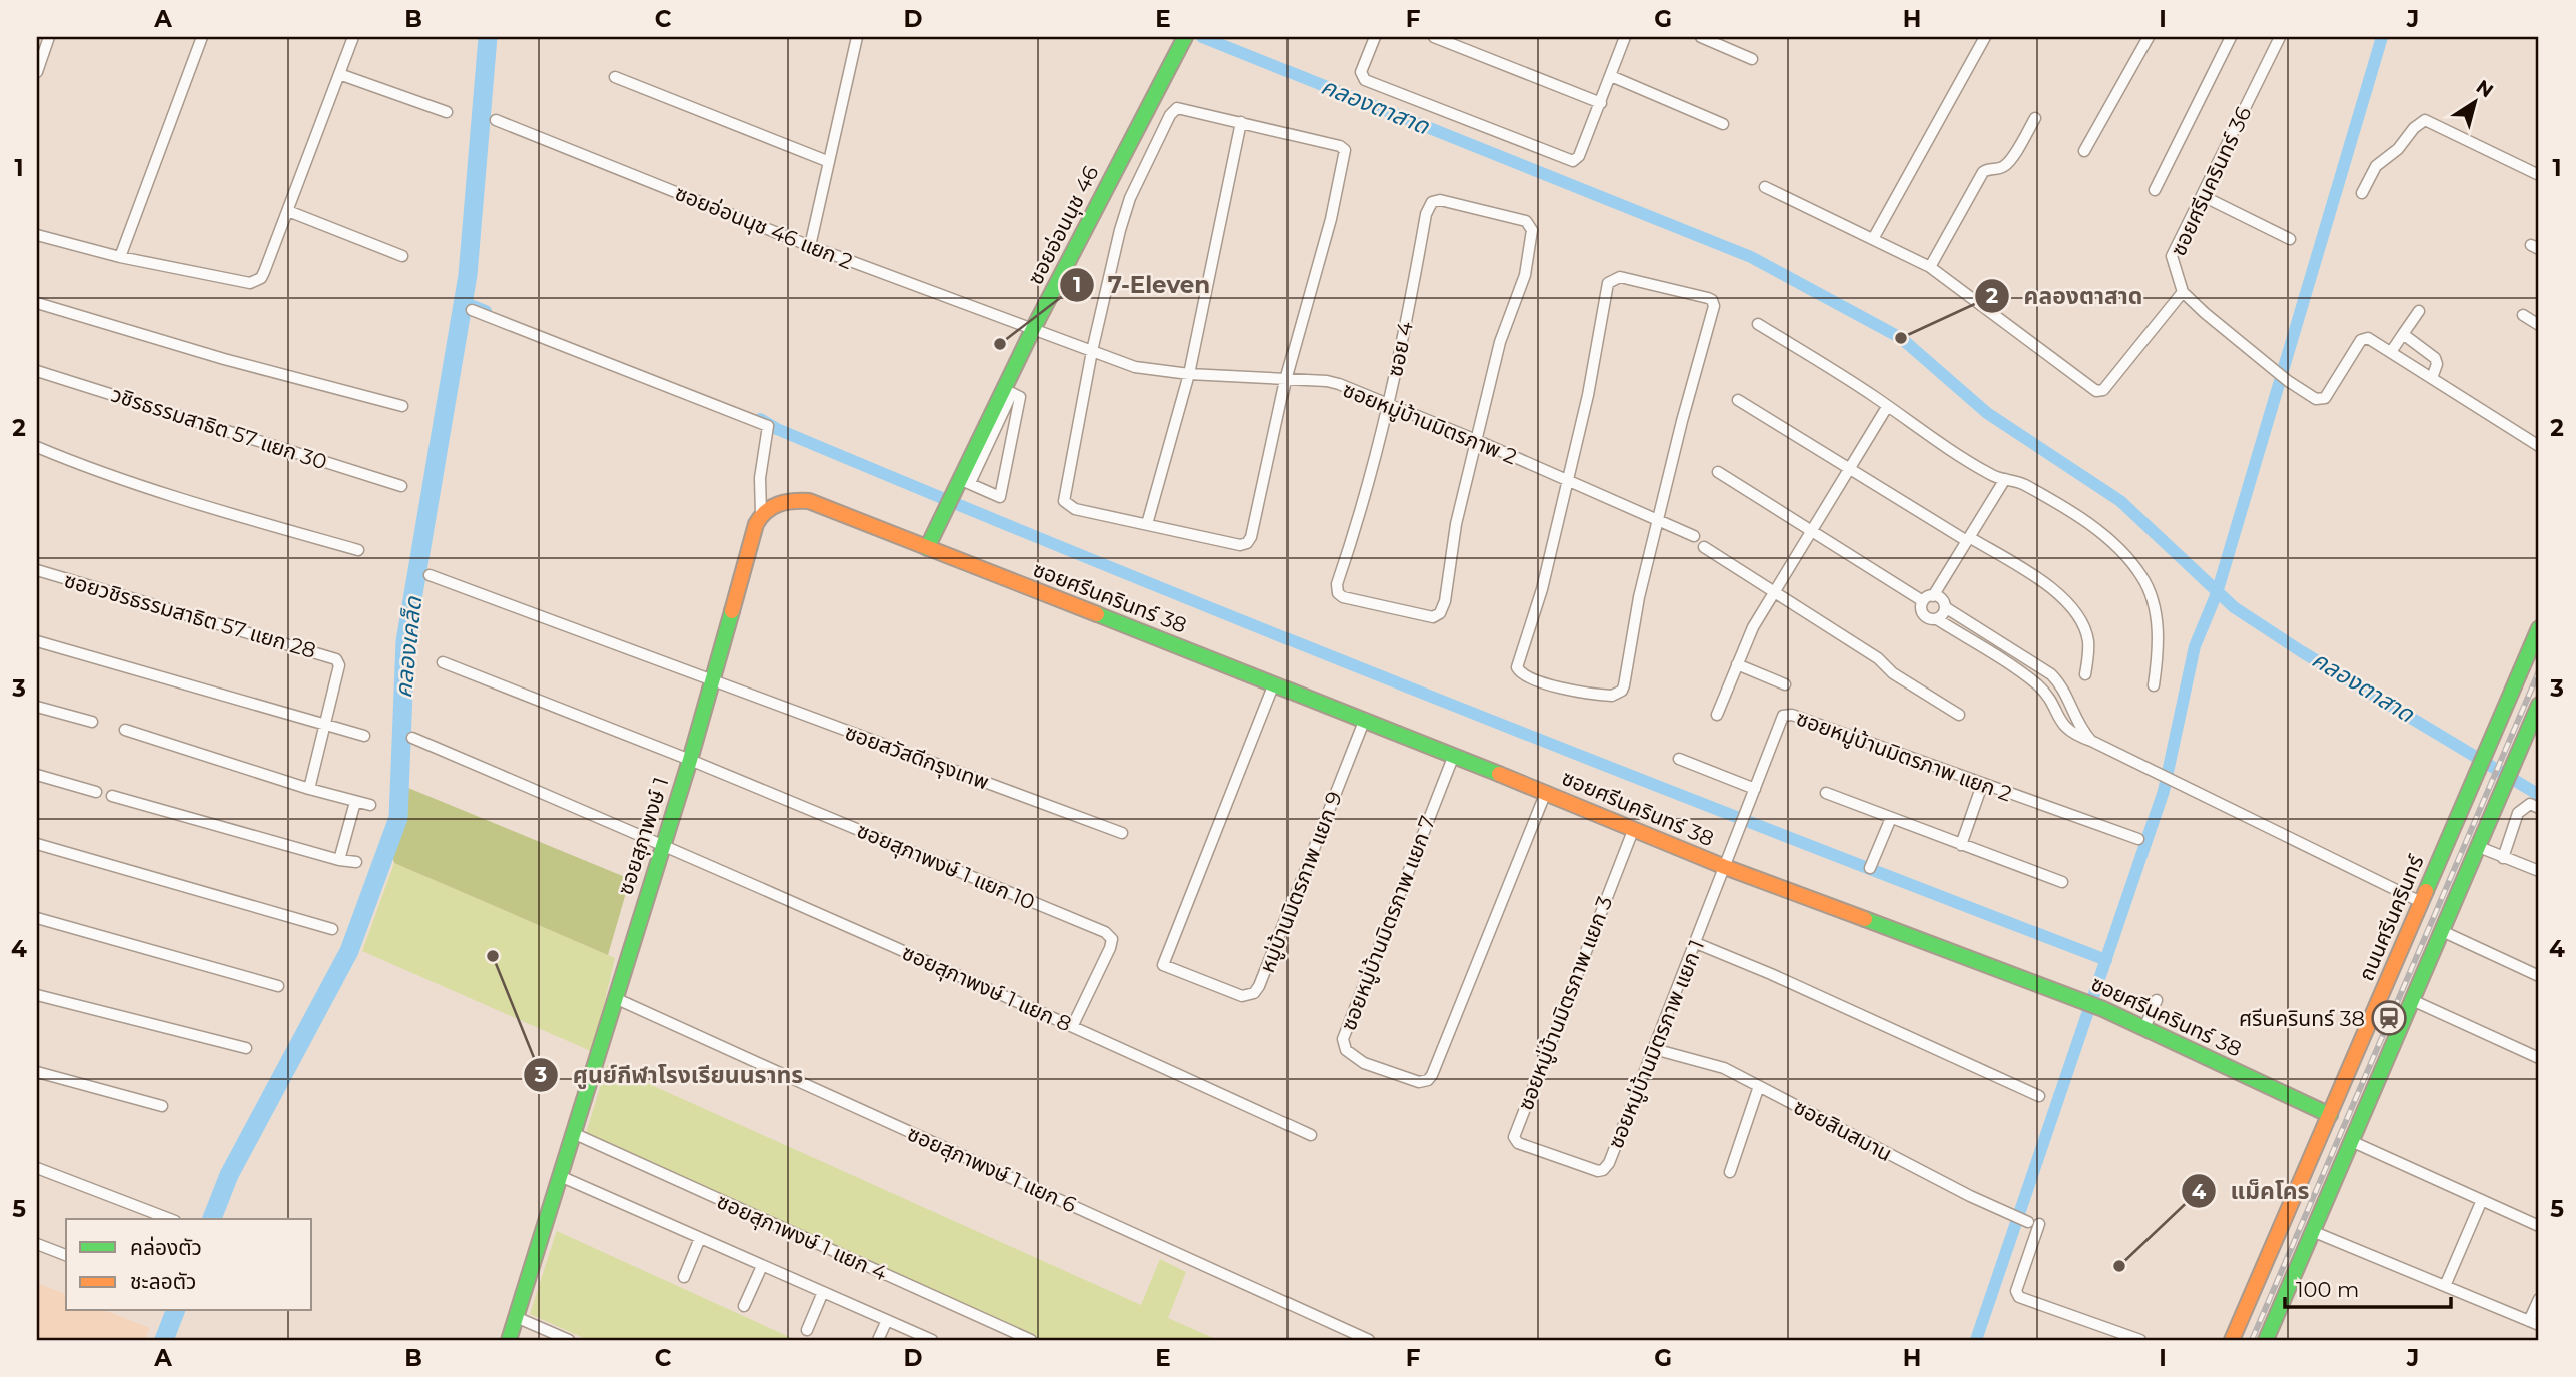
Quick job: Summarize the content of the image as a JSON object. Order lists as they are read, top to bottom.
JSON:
{
  "streets": {
    "street": [
      "ซอยศรีนครินทร์ 36",
      "ซอยอ่อนนุช 46",
      "ซอยอ่อนนุช 46 แยก 2",
      "ซอย 4",
      "ซอยหมู่บ้านมิตรภาพ 2",
      "วชิรธรรมสาธิต 57 แยก 30",
      "ซอยศรีนครินทร์ 38",
      "ซอยวชิรธรรมสาธิต 57 แยก 28",
      "ซอยหมู่บ้านมิตรภาพ แยก 2",
      "ซอยสวัสดีกรุงเทพ",
      "ซอยสุภาพงษ์ 1",
      "ซอยสุภาพงษ์ 1 แยก 10",
      "หมู่บ้านมิตรภาพ แยก 9",
      "ถนนศรีนครินทร์",
      "ซอยหมู่บ้านมิตรภาพ แยก 7",
      "ซอยสุภาพงษ์ 1 แยก 8",
      "ซอยหมู่บ้านมิตรภาพ แยก 3",
      "ซอยหมู่บ้านมิตรภาพ แยก 1",
      "ซอยสินสมาน",
      "ซอยสุภาพงษ์ 1 แยก 6",
      "ซอยสุภาพงษ์ 1 แยก 4"
    ]
  },
  "crossings": [
    ["ซอยอ่อนนุช 46", "ซอยอ่อนนุช 46 แยก 2"],
    ["ซอยอ่อนนุช 46", "ซอยหมู่บ้านมิตรภาพ 2"],
    ["ซอยอ่อนนุช 46", "ซอยศรีนครินทร์ 38"],
    ["ซอยอ่อนนุช 46 แยก 2", "ซอยหมู่บ้านมิตรภาพ 2"],
    ["ซอย 4", "ซอยหมู่บ้านมิตรภาพ 2"],
    ["ซอยศรีนครินทร์ 38", "ซอยหมู่บ้านมิตรภาพ แยก 2"],
    ["ซอยศรีนครินทร์ 38", "หมู่บ้านมิตรภาพ แยก 9"],
    ["ซอยศรีนครินทร์ 38", "ถนนศรีนครินทร์"],
    ["ซอยศรีนครินทร์ 38", "ซอยหมู่บ้านมิตรภาพ แยก 7"],
    ["ซอยศรีนครินทร์ 38", "ซอยหมู่บ้านมิตรภาพ แยก 3"],
    ["ซอยศรีนครินทร์ 38", "ซอยหมู่บ้านมิตรภาพ แยก 1"],
    ["ซอยหมู่บ้านมิตรภาพ แยก 2", "ซอยหมู่บ้านมิตรภาพ แยก 1"],
    ["ซอยสวัสดีกรุงเทพ", "ซอยสุภาพงษ์ 1"],
    ["ซอยสุภาพงษ์ 1", "ซอยสุภาพงษ์ 1 แยก 10"],
    ["ซอยสุภาพงษ์ 1", "ซอยสุภาพงษ์ 1 แยก 8"],
    ["ซอยสุภาพงษ์ 1", "ซอยสุภาพงษ์ 1 แยก 6"],
    ["ซอยสุภาพงษ์ 1", "ซอยสุภาพงษ์ 1 แยก 4"],
    ["ซอยสุภาพงษ์ 1 แยก 10", "ซอยสุภาพงษ์ 1 แยก 8"],
    ["ซอยหมู่บ้านมิตรภาพ แยก 3", "ซอยหมู่บ้านมิตรภาพ แยก 1"],
    ["ซอยหมู่บ้านมิตรภาพ แยก 1", "ซอยสินสมาน"]
  ],
  "water": ["คลองตาสาด", "คลองเคล็ด"],
  "places": {
    "other": [
      "คลองตาสาด",
      "7-Eleven",
      "ศูนย์กีฬาโรงเรียนนราทร",
      "แม็คโคร"
    ],
    "station": ["ศรีนครินทร์ 38"]
  },
  "legend": ["คล่องตัว", "ชะลอตัว"],
  "scale_bar": "100 m",
  "north": "top right",
  "grid": {
    "columns": [
      "A",
      "B",
      "C",
      "D",
      "E",
      "F",
      "G",
      "H",
      "I",
      "J"
    ],
    "rows": [
      "1",
      "2",
      "3",
      "4",
      "5"
    ]
  }
}
